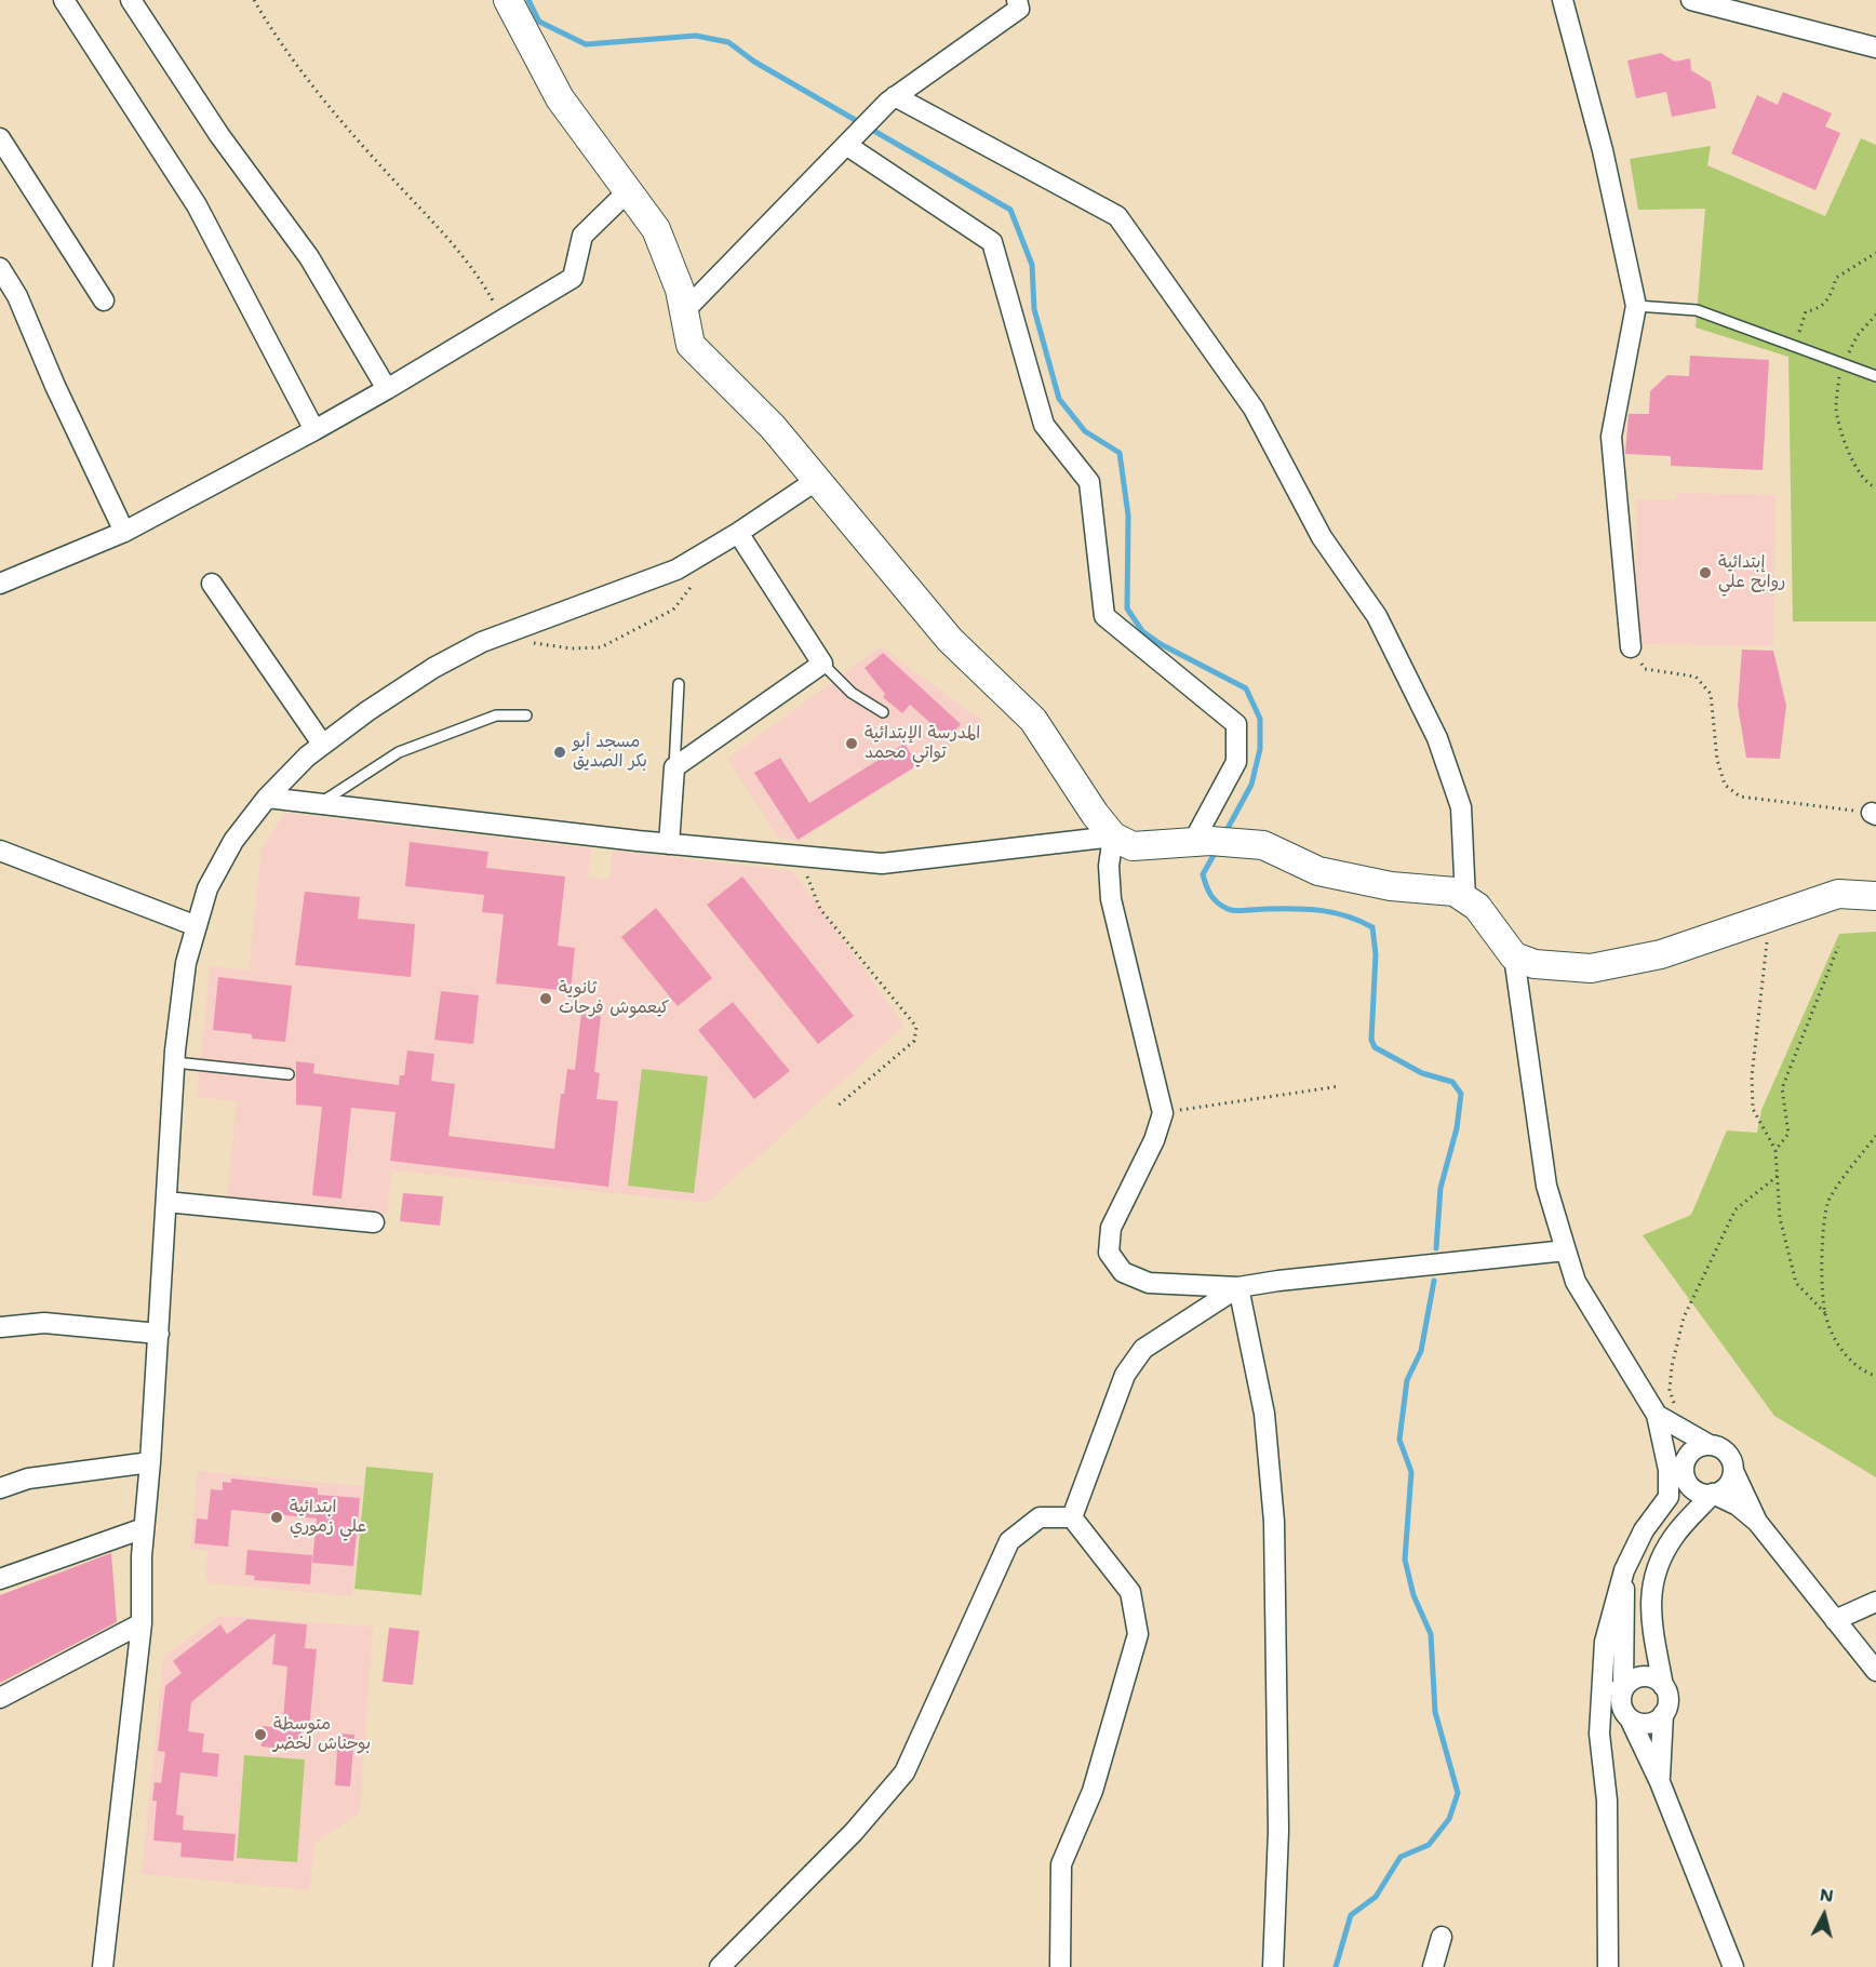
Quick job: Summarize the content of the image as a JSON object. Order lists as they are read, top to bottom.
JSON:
{
  "places": [
    "إبتدائية روابح علي",
    "المدرسة الإبتدائية تواتي محمد",
    "مسجد أبو بكر الصديق",
    "ثانوية كيعموش فرحات",
    "ابتدائية علي زموري",
    "متوسطة بوحناش لخضر"
  ],
  "north": "top"
}
